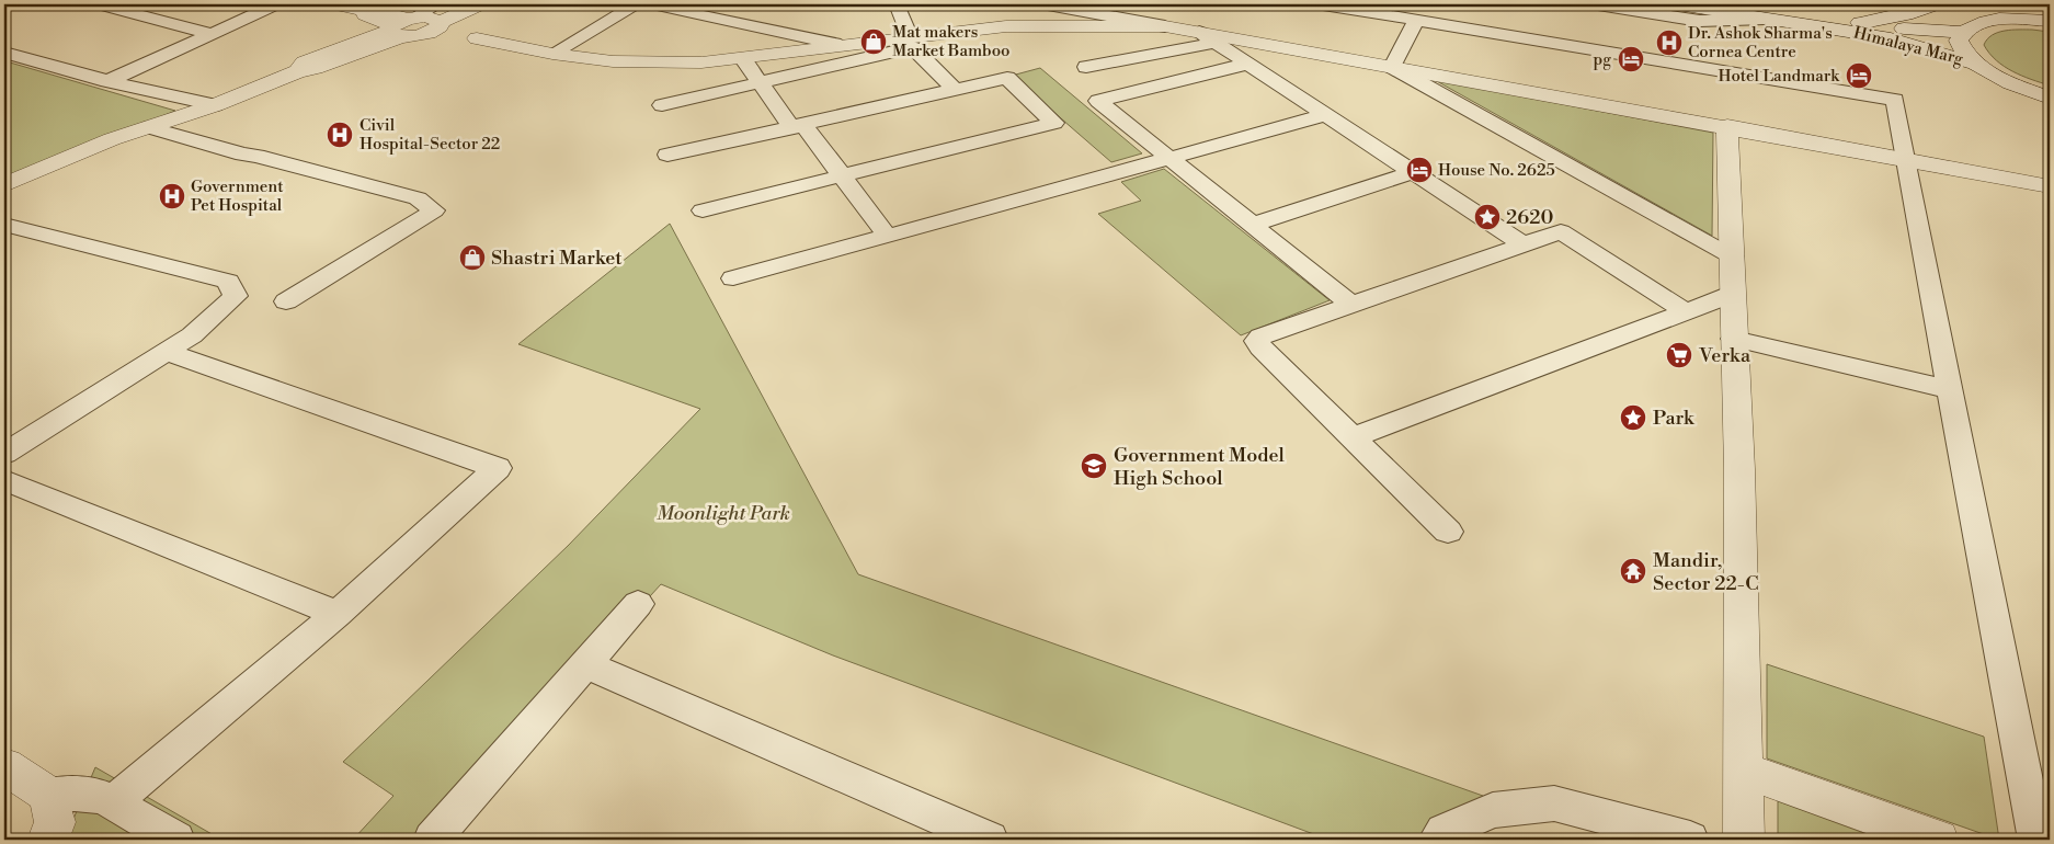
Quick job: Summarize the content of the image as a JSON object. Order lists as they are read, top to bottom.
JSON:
{
  "streets": {
    "street": ["Himalaya Marg"]
  },
  "parks": ["Moonlight Park"],
  "places": {
    "shop": ["Mat makers Market Bamboo", "Shastri Market"],
    "hospital": ["Dr. Ashok Sharma's Cornea Centre", "Civil Hospital-Sector 22", "Government Pet Hospital"],
    "hotel": ["pg", "Hotel Landmark", "House No. 2625"],
    "place": ["2620", "Park"],
    "supermarket": ["Verka"],
    "school or university": ["Government Model High School"],
    "temple": ["Mandir, Sector 22-C"]
  }
}
